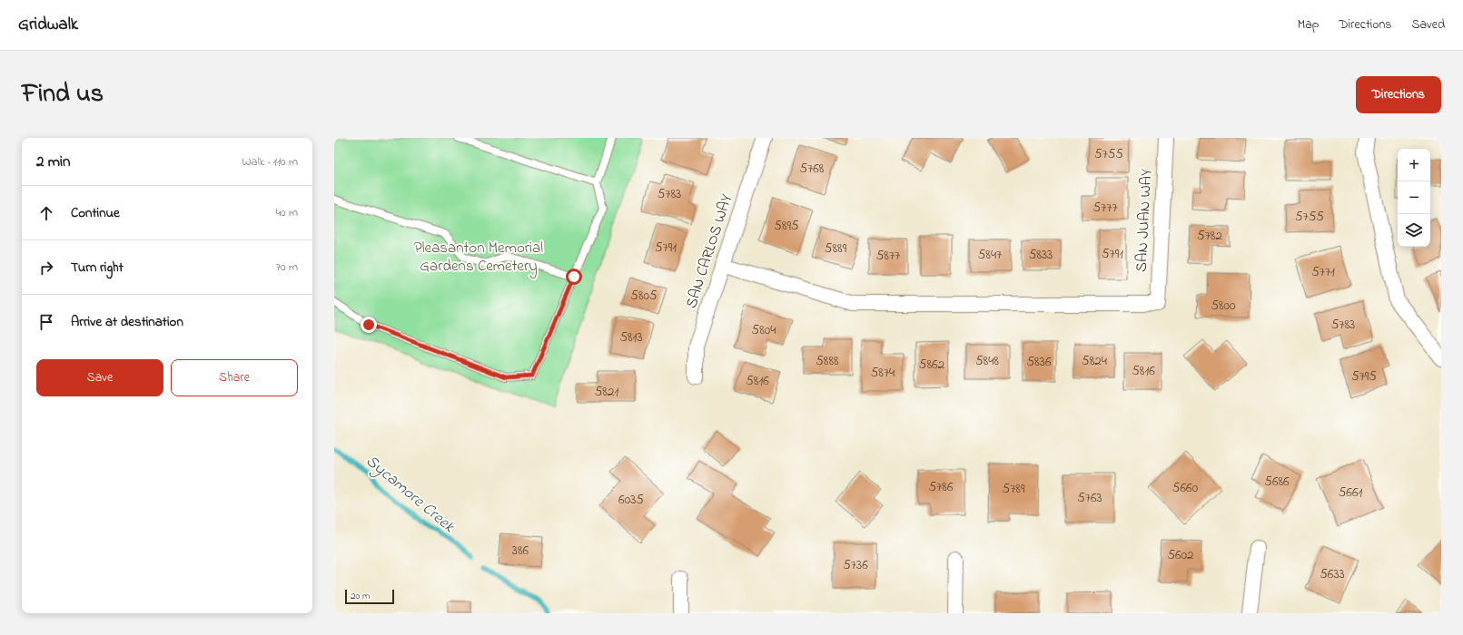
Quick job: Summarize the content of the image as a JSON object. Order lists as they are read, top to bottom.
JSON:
{
  "streets": {
    "street": ["SAN JUAN WAY", "SAN CARLOS WAY"]
  },
  "crossings": [
    ["SAN JUAN WAY", "SAN CARLOS WAY"]
  ],
  "water": ["Sycamore Creek"],
  "parks": ["Pleasanton Memorial Gardens Cemetery"],
  "house_numbers": [
    "5755",
    "5768",
    "5783",
    "5777",
    "5755",
    "5895",
    "5782",
    "5791",
    "5889",
    "5791",
    "5847",
    "5833",
    "5877",
    "5771",
    "5805",
    "5800",
    "5783",
    "5804",
    "5813",
    "5888",
    "5848",
    "5824",
    "5836",
    "5862",
    "5816",
    "5874",
    "5795",
    "5816",
    "5821",
    "5686",
    "5786",
    "5660",
    "5789",
    "5661",
    "5763",
    "6035",
    "386",
    "5602",
    "5736",
    "5633"
  ],
  "scale_bar": "20 m",
  "page": {
    "header": "Gridwalk",
    "nav": ["Map", "Directions", "Saved"],
    "title": "Find us",
    "buttons": [
      "Directions",
      ["Save", "Share"]
    ],
    "heading": ["2 min", "Walk · 110 m"],
    "map_buttons": ["+", "−"],
    "list": [
      ["Continue", "40 m"],
      ["Turn right", "70 m"],
      "Arrive at destination"
    ],
    "scale": "20 m"
  }
}
